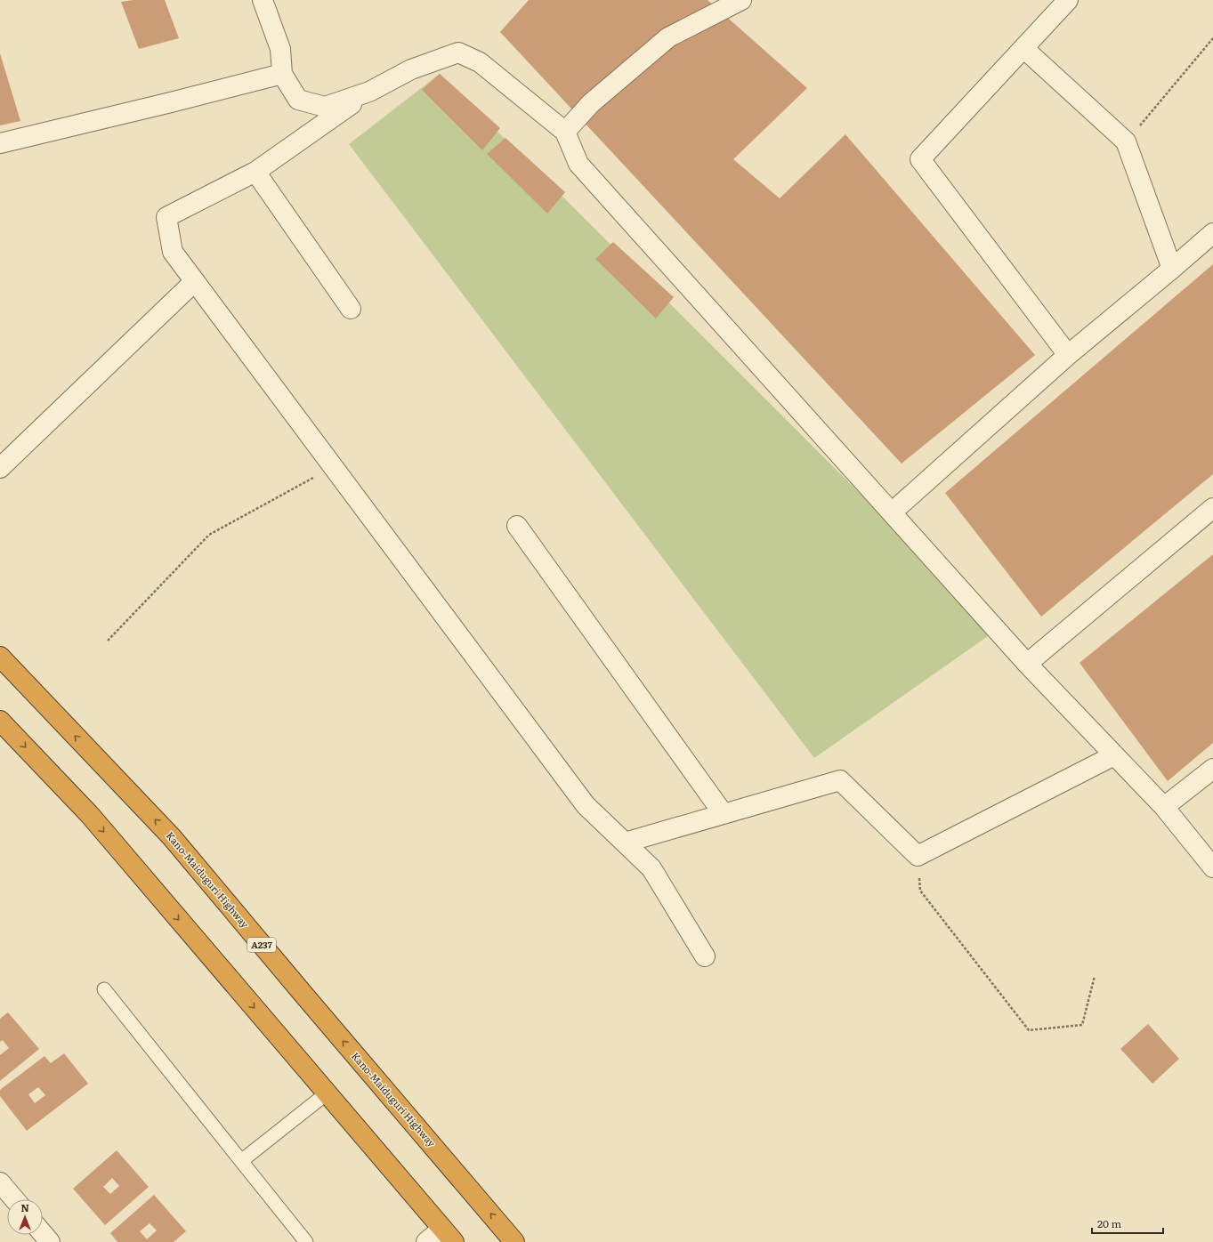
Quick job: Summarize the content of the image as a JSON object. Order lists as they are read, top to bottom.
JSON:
{
  "streets": {
    "highway": ["Kano-Maiduguri Highway", "A237"]
  },
  "scale_bar": "20 m",
  "north": "top"
}
